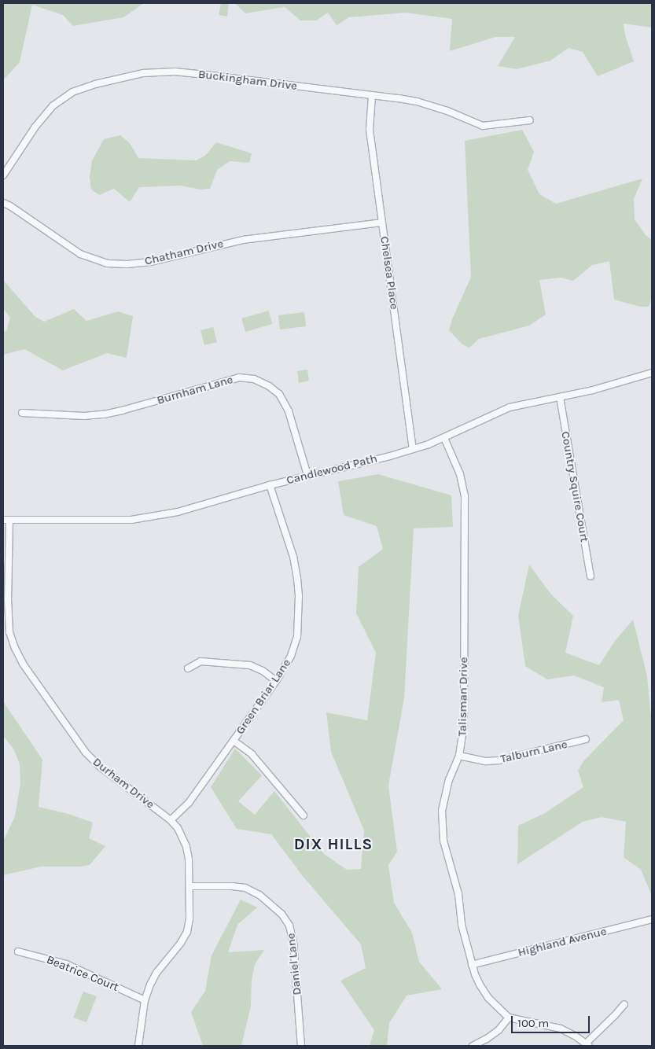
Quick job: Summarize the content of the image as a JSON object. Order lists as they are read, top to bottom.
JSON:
{
  "streets": {
    "street": [
      "Buckingham Drive",
      "Chatham Drive",
      "Chelsea Place",
      "Burnham Lane",
      "Candlewood Path",
      "Country Squire Court",
      "Green Briar Lane",
      "Talisman Drive",
      "Talburn Lane",
      "Durham Drive",
      "Highland Avenue",
      "Daniel Lane",
      "Beatrice Court"
    ]
  },
  "crossings": [
    ["Buckingham Drive", "Chelsea Place"],
    ["Chatham Drive", "Chelsea Place"],
    ["Chelsea Place", "Candlewood Path"],
    ["Burnham Lane", "Candlewood Path"],
    ["Candlewood Path", "Country Squire Court"],
    ["Candlewood Path", "Green Briar Lane"],
    ["Candlewood Path", "Talisman Drive"],
    ["Candlewood Path", "Durham Drive"],
    ["Green Briar Lane", "Durham Drive"],
    ["Talisman Drive", "Talburn Lane"],
    ["Talisman Drive", "Highland Avenue"],
    ["Durham Drive", "Daniel Lane"],
    ["Durham Drive", "Beatrice Court"]
  ],
  "districts": ["DIX HILLS"],
  "scale_bar": "100 m"
}
